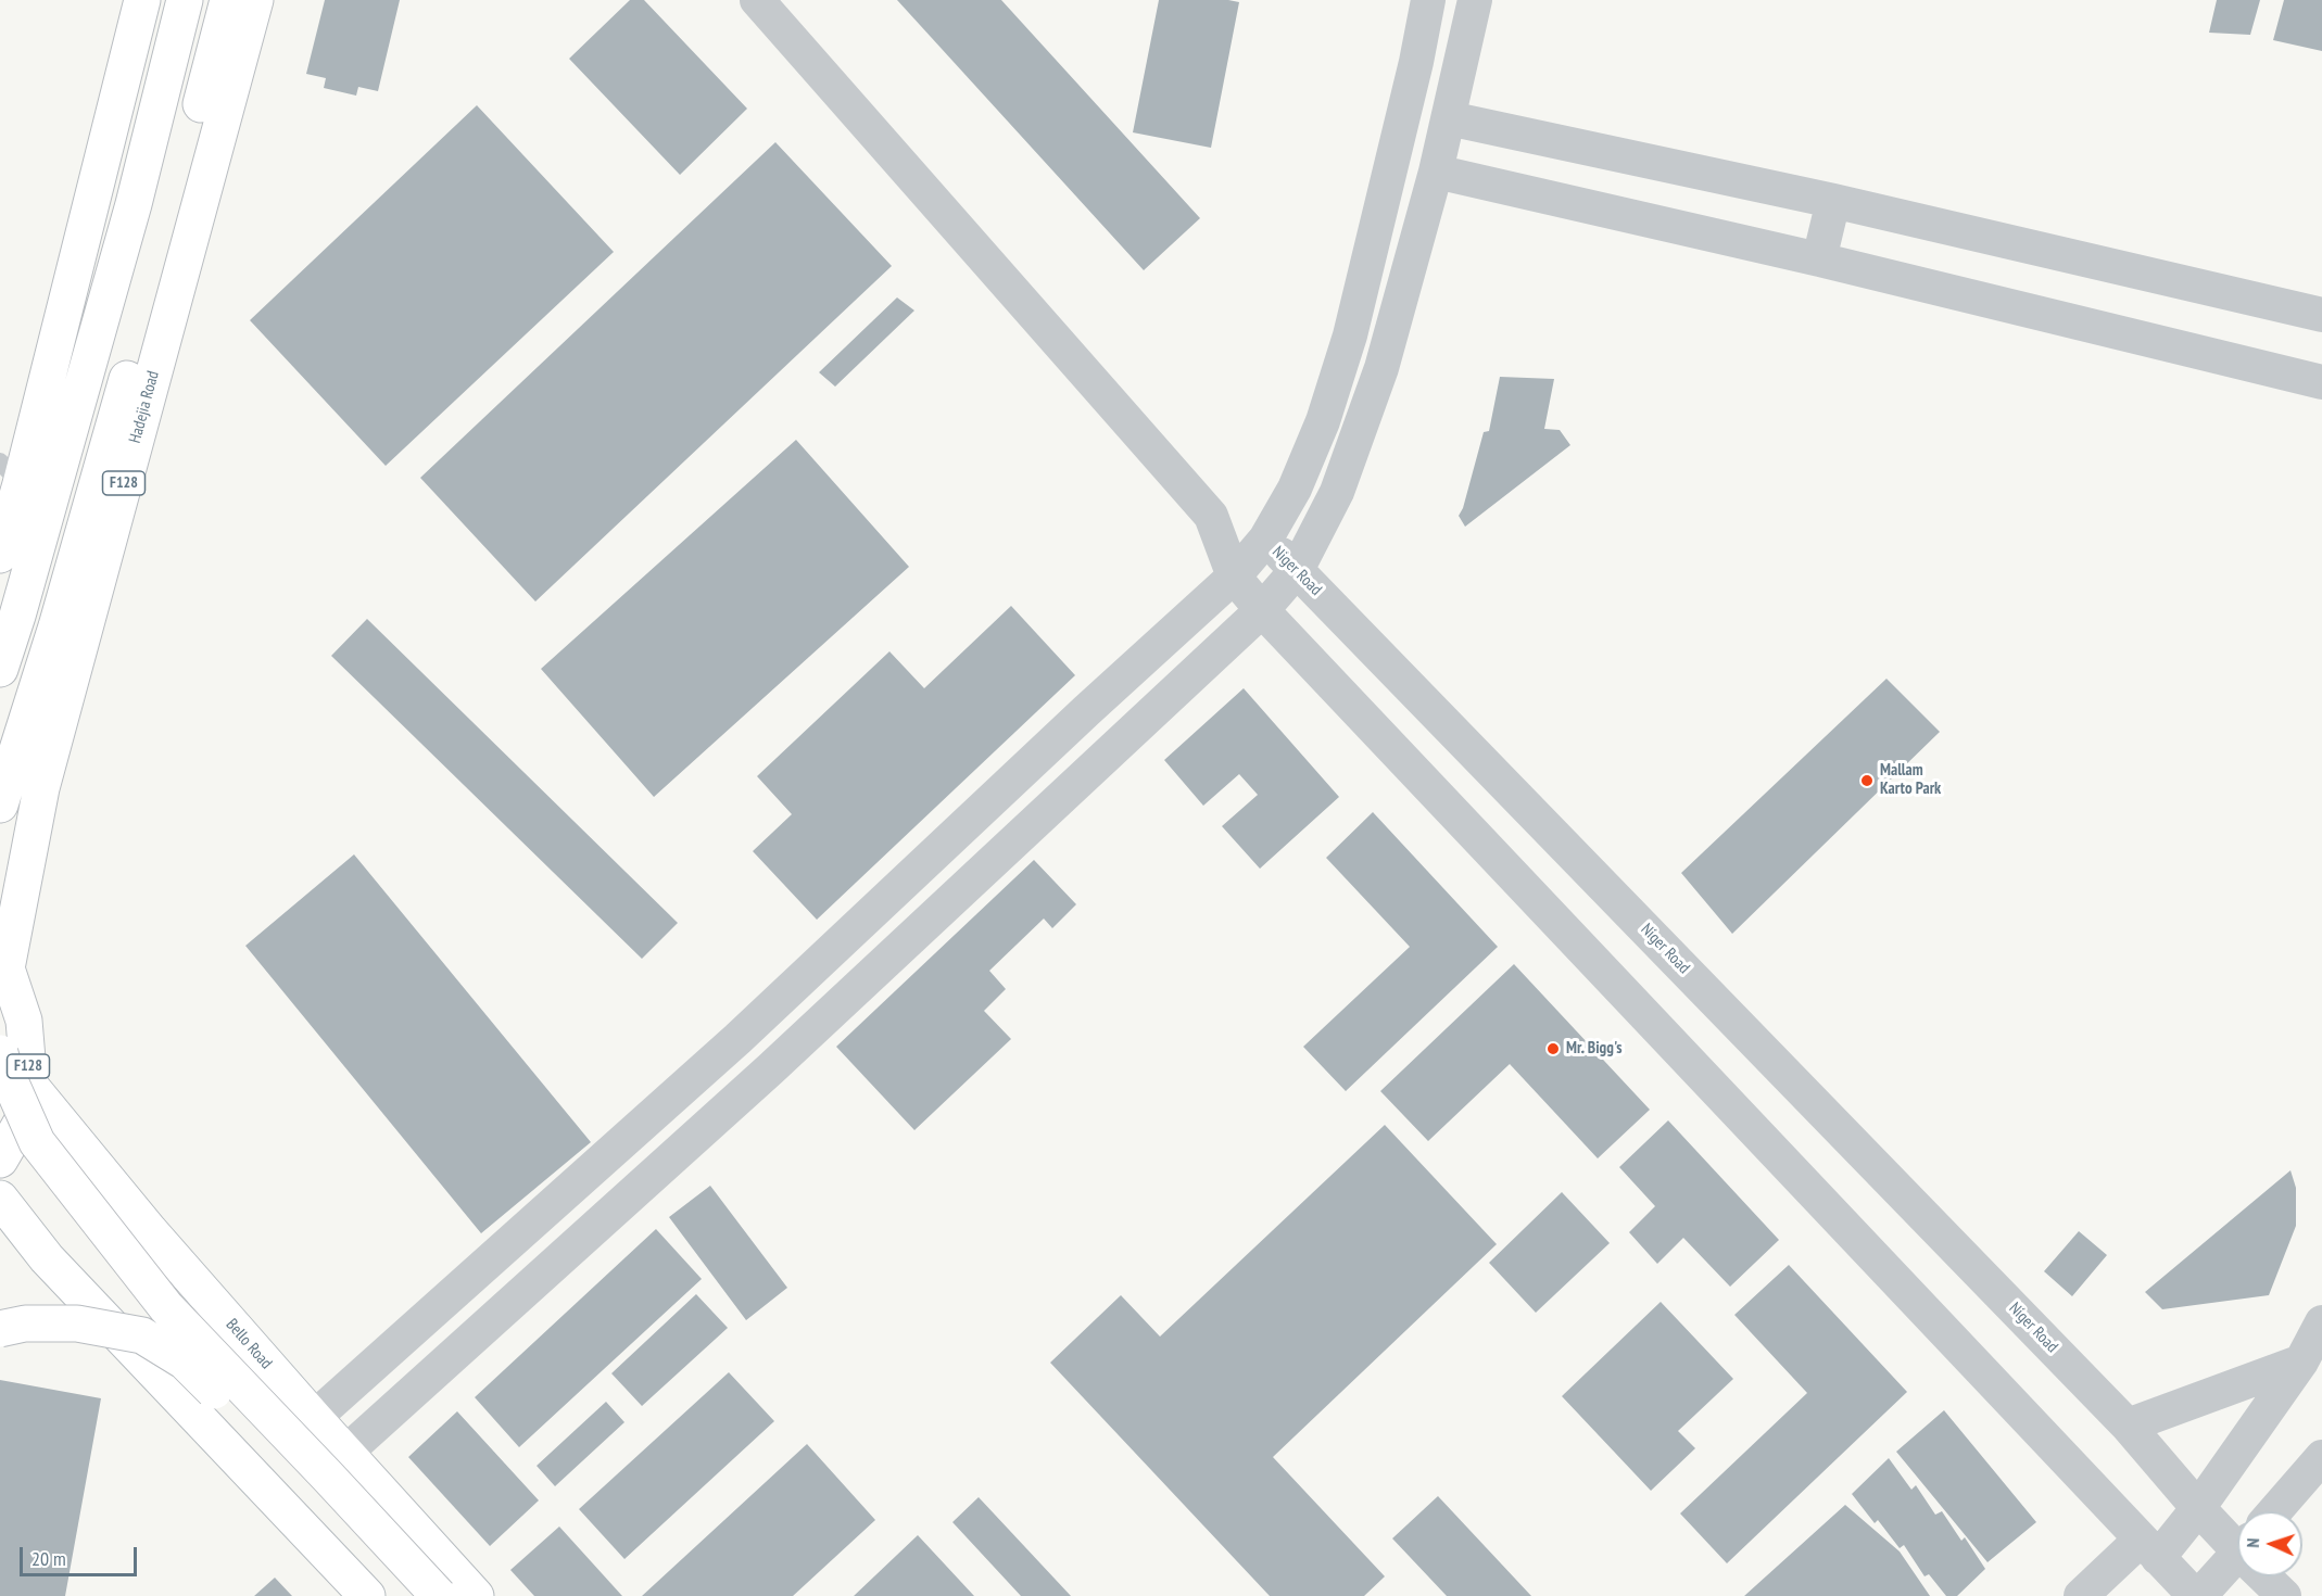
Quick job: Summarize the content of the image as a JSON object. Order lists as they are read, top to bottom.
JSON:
{
  "streets": {
    "main road": ["Hadejia Road", "F128", "Bello Road"],
    "street": ["Niger Road"]
  },
  "crossings": [
    ["Hadejia Road", "F128"],
    ["F128", "Bello Road"]
  ],
  "places": ["Mallam Karto Park", "Mr. Bigg's"],
  "scale_bar": "20 m",
  "north": "left"
}
